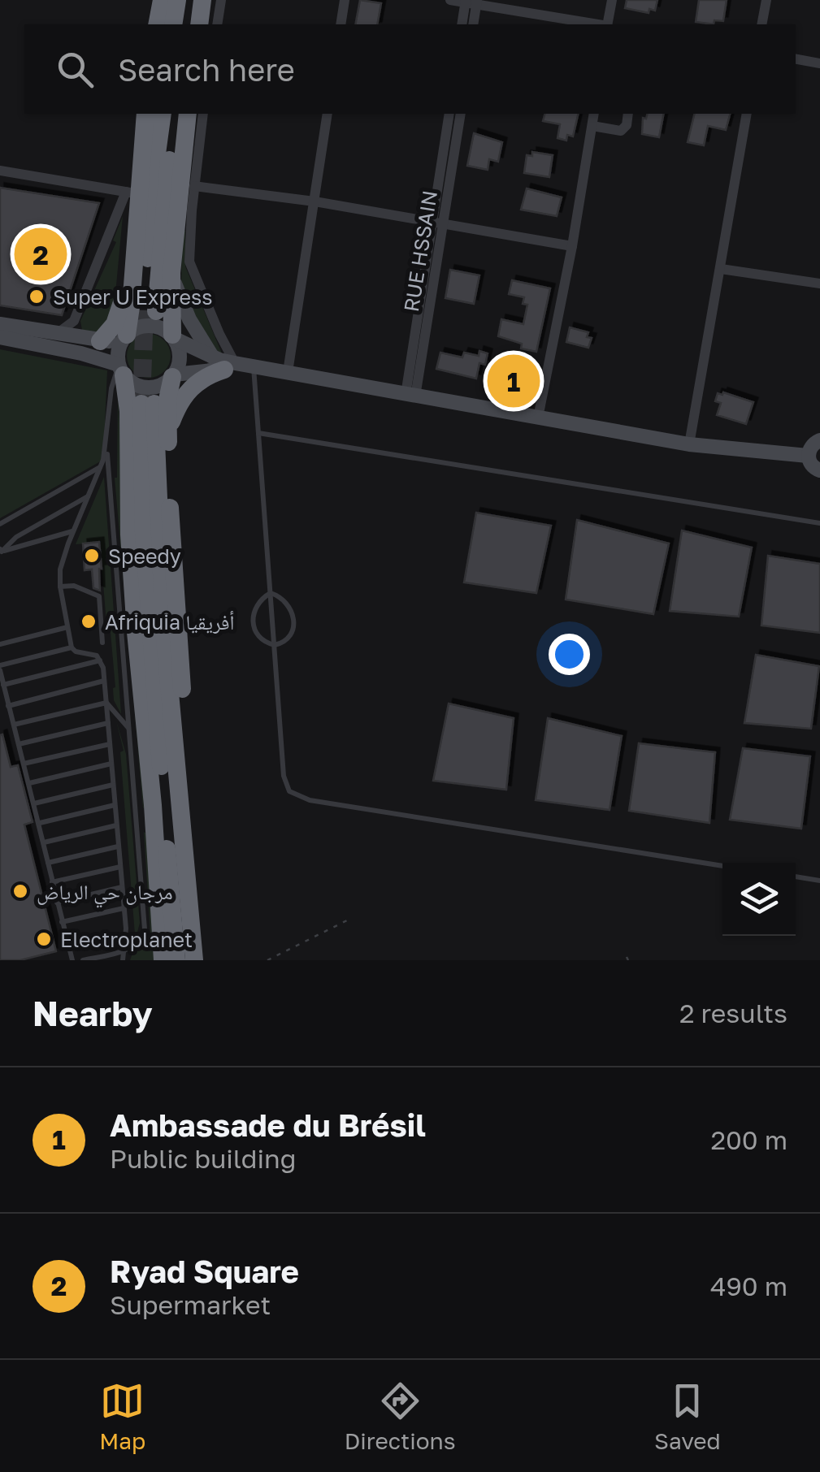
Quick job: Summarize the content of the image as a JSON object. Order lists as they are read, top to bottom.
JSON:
{
  "streets": {
    "street": ["RUE HSSAIN"]
  },
  "places": [
    "Super U Express",
    "Speedy",
    "Afriquia أفريقيا",
    "مرجان حي الرياض",
    "Electroplanet"
  ],
  "page": {
    "search": "Search here",
    "pins": ["2", "1"],
    "heading": ["Nearby", "2 results"],
    "list": [
      {
        "mark": "1",
        "name": "Ambassade du Brésil",
        "note": "Public building",
        "value": "200 m"
      },
      {
        "mark": "2",
        "name": "Ryad Square",
        "note": "Supermarket",
        "value": "490 m"
      }
    ],
    "nav": ["Map", "Directions", "Saved"]
  }
}
